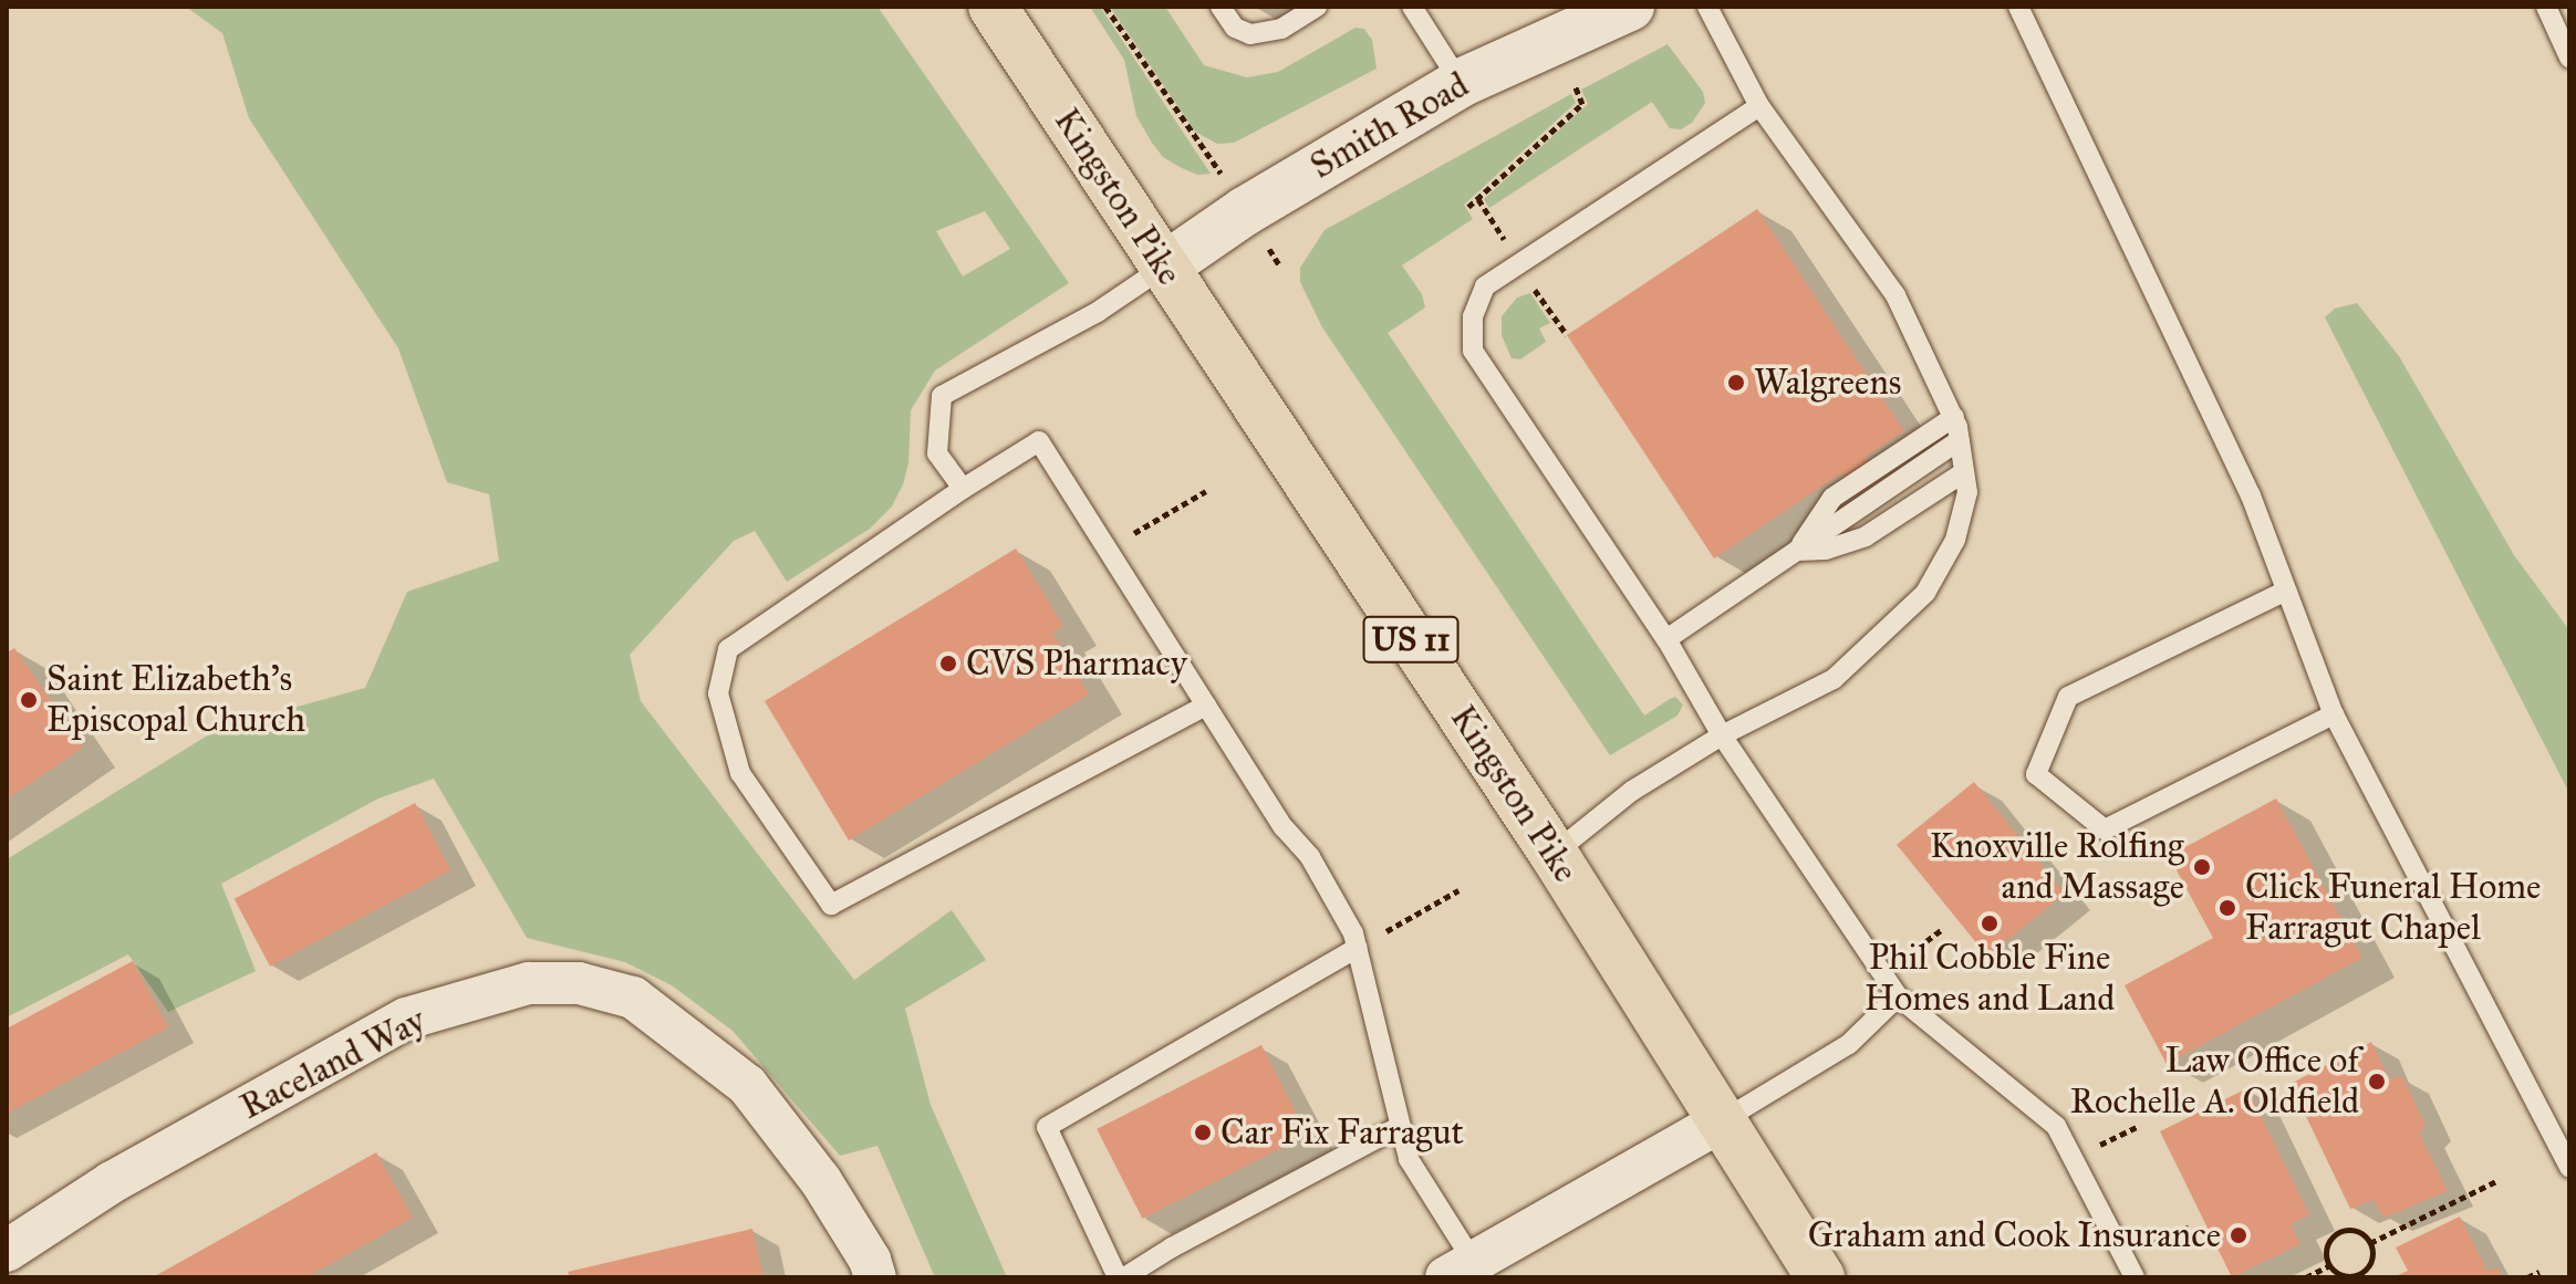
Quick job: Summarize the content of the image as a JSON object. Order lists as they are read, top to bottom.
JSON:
{
  "streets": {
    "main road": ["Kingston Pike", "US 11"],
    "street": ["Smith Road", "Raceland Way"]
  },
  "crossings": [
    ["Smith Road", "Kingston Pike"]
  ],
  "places": [
    "Walgreens",
    "CVS Pharmacy",
    "Saint Elizabeth's Episcopal Church",
    "Knoxville Rolfing and Massage",
    "Click Funeral Home Farragut Chapel",
    "Phil Cobble Fine Homes and Land",
    "Law Office of Rochelle A. Oldfield",
    "Car Fix Farragut",
    "Graham and Cook Insurance"
  ]
}
